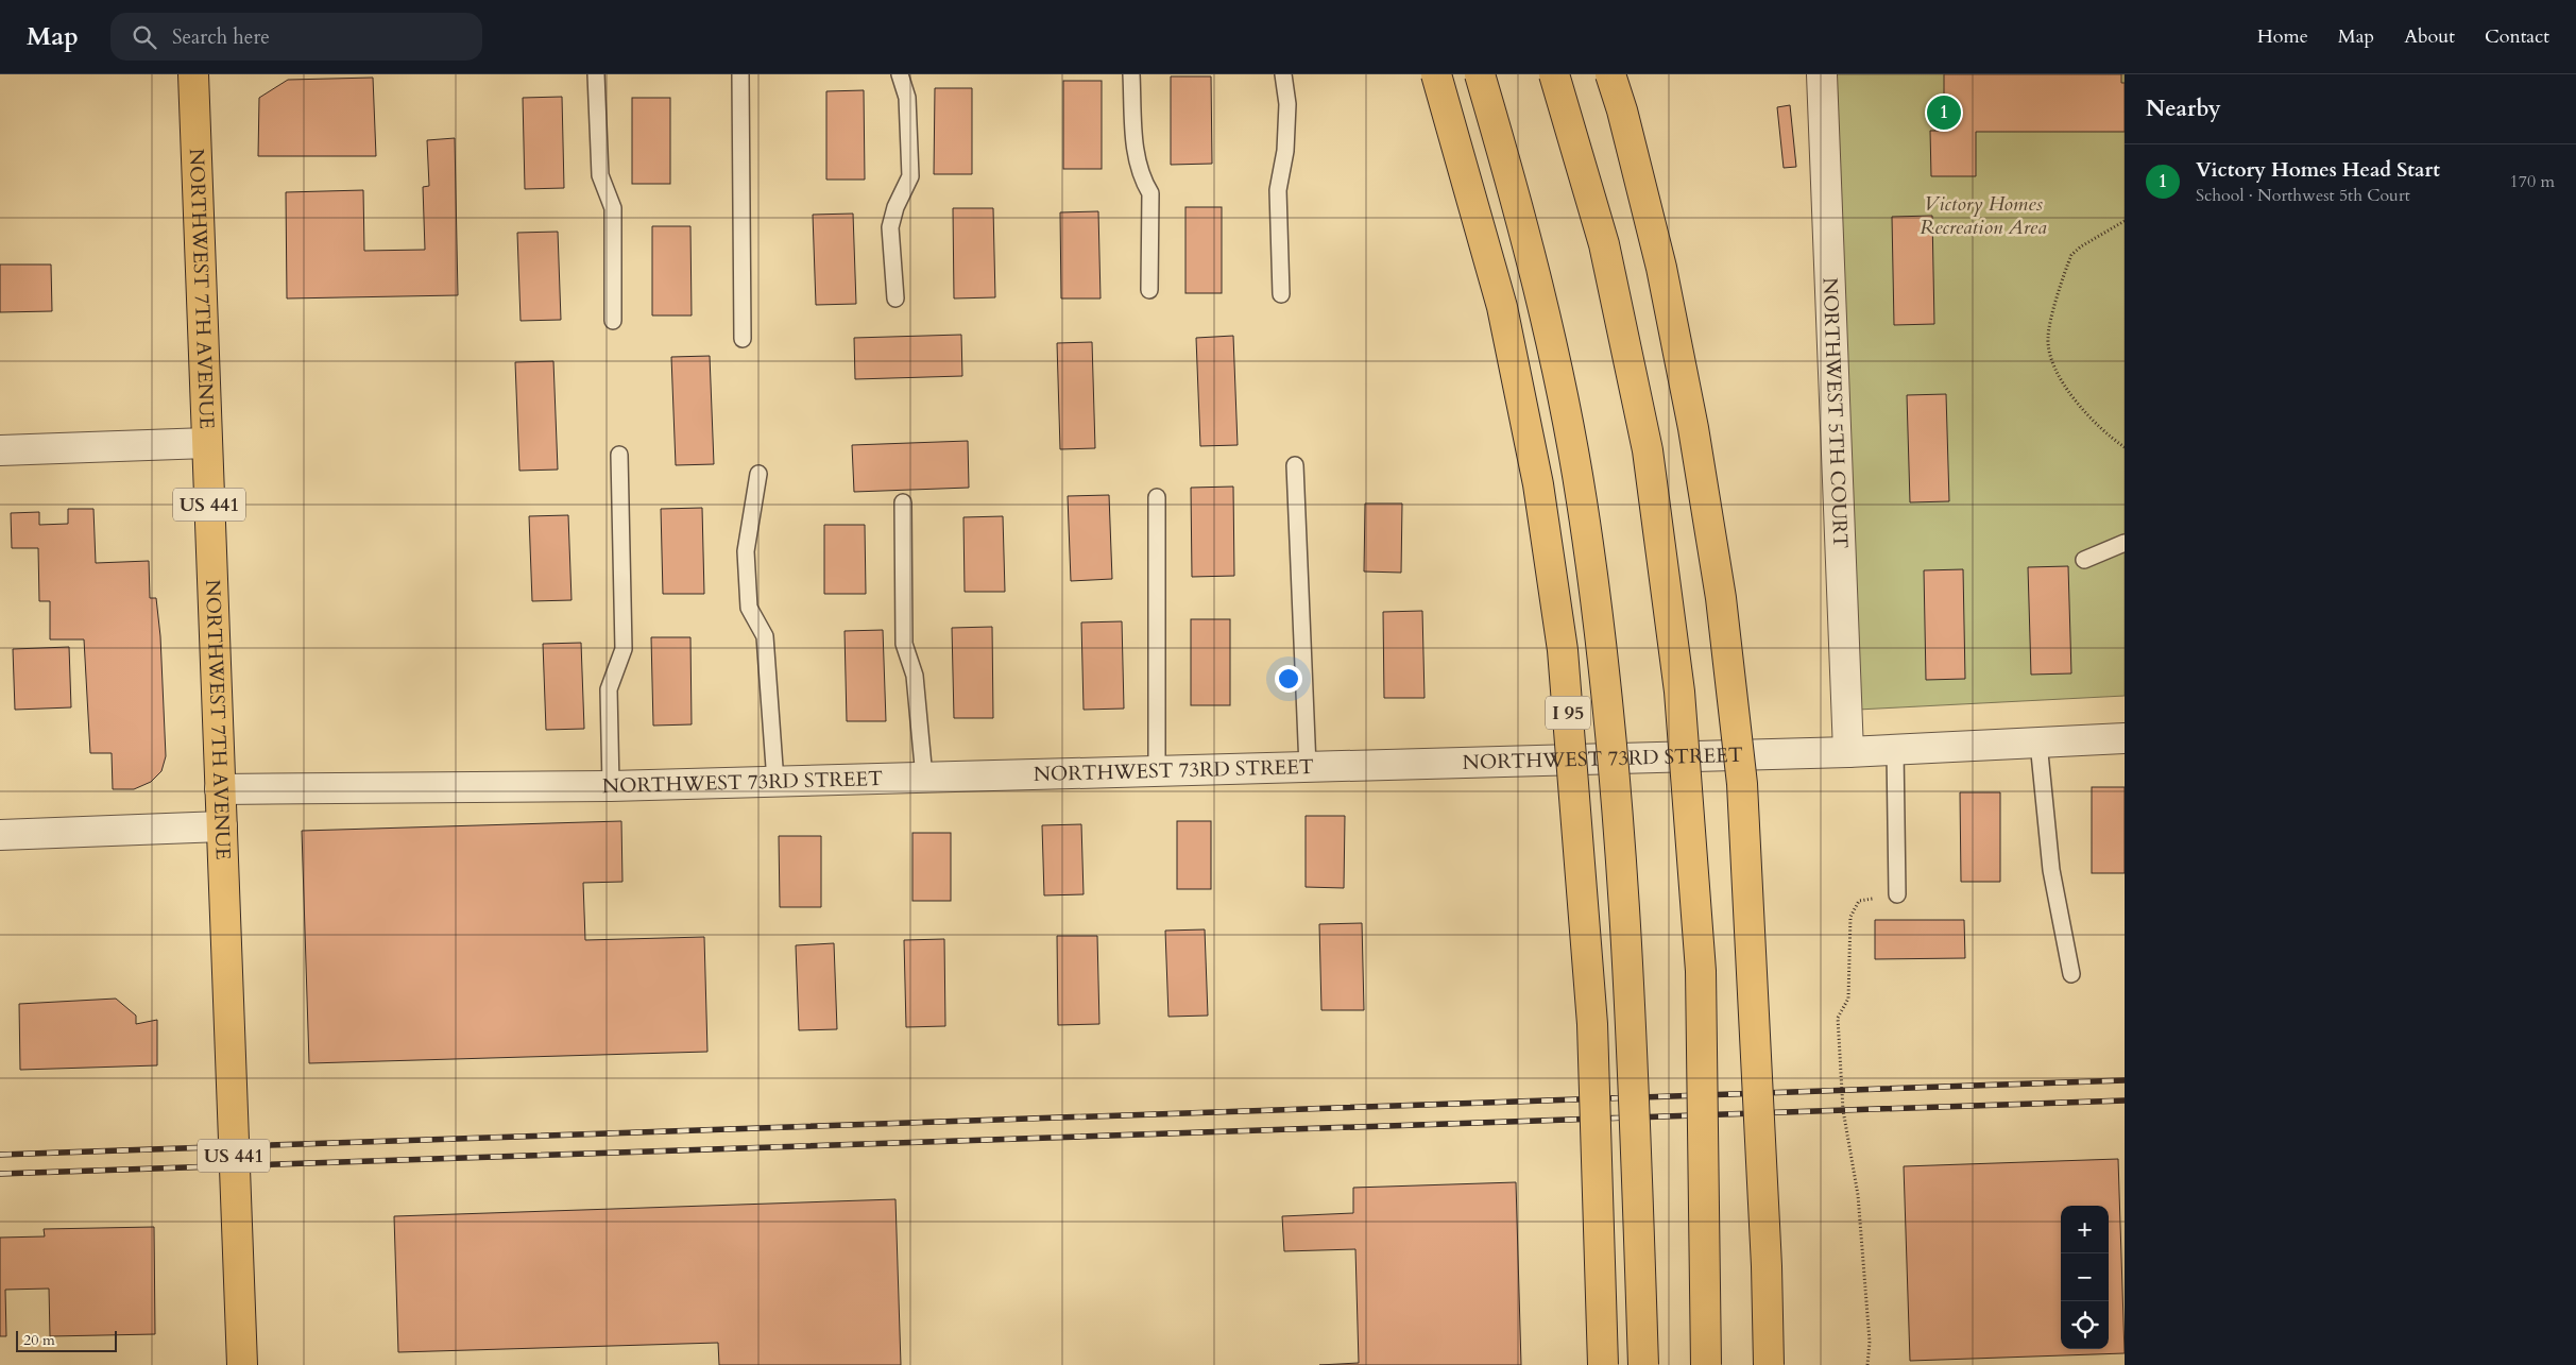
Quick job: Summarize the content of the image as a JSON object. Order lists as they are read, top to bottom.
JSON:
{
  "streets": {
    "main road": ["NORTHWEST 7TH AVENUE", "US 441", "I 95"],
    "street": ["NORTHWEST 5TH COURT", "NORTHWEST 73RD STREET"]
  },
  "crossings": [
    ["NORTHWEST 7TH AVENUE", "NORTHWEST 73RD STREET"],
    ["NORTHWEST 5TH COURT", "NORTHWEST 73RD STREET"]
  ],
  "parks": ["Victory Homes Recreation Area"],
  "scale_bar": "20 m",
  "page": {
    "header": "Map",
    "search": "Search here",
    "nav": [
      "Home",
      "Map",
      "About",
      "Contact"
    ],
    "heading": "Nearby",
    "pins": "1",
    "list": [
      {
        "mark": "1",
        "name": "Victory Homes Head Start",
        "note": "School · Northwest 5th Court",
        "value": "170 m"
      }
    ],
    "map_buttons": ["+", "−"],
    "scale": "20 m"
  }
}
